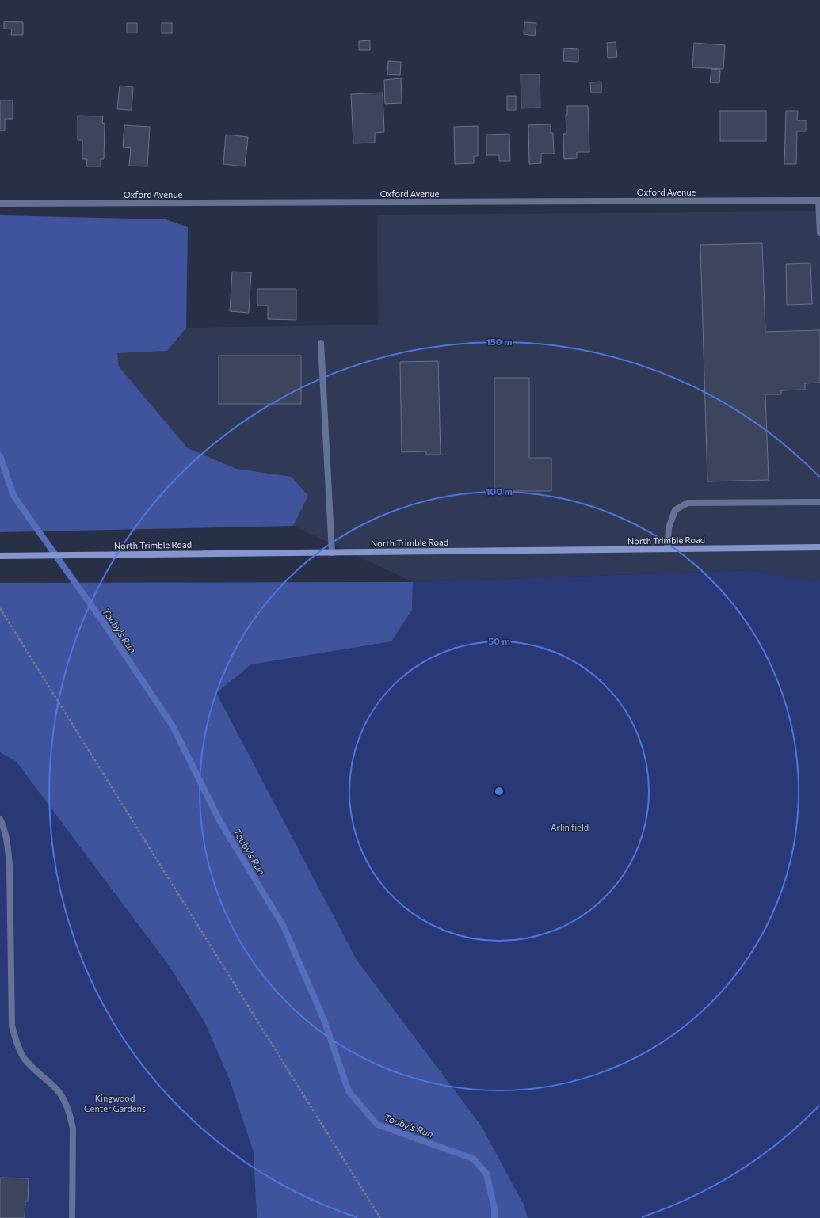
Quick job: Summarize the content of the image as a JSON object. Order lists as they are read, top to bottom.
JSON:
{
  "streets": {
    "main road": ["North Trimble Road"],
    "street": ["Oxford Avenue"]
  },
  "water": ["Touby's Run"],
  "parks": ["Arlin field", "Kingwood Center Gardens"],
  "rings": ["150 m", "100 m", "50 m"]
}
